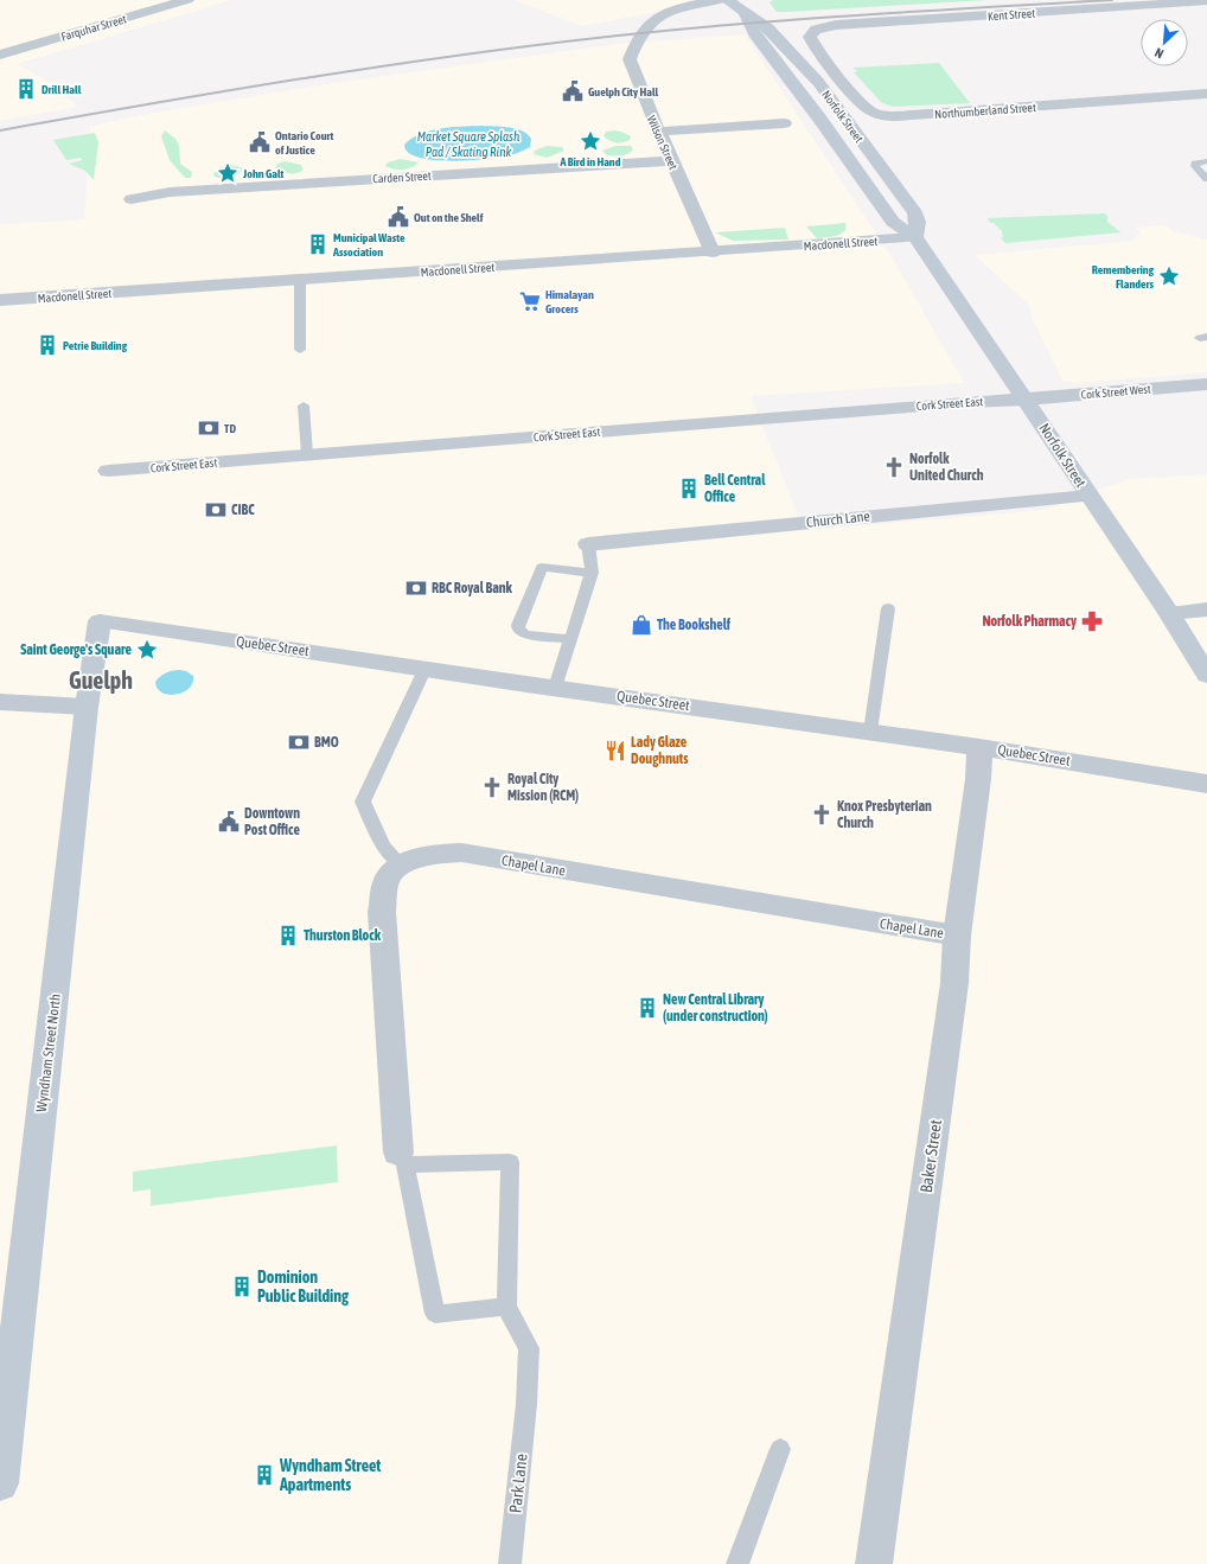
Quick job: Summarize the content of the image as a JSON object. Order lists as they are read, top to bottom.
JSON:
{
  "streets": {
    "main road": ["Norfolk Street", "Wyndham Street North"],
    "street": [
      "Kent Street",
      "Farquhar Street",
      "Northumberland Street",
      "Wilson Street",
      "Carden Street",
      "Macdonell Street",
      "Cork Street West",
      "Cork Street East",
      "Church Lane",
      "Quebec Street",
      "Chapel Lane",
      "Baker Street"
    ],
    "lane": ["Park Lane"]
  },
  "crossings": [
    ["Kent Street", "Northumberland Street"],
    ["Norfolk Street", "Macdonell Street"],
    ["Norfolk Street", "Cork Street West"],
    ["Norfolk Street", "Cork Street East"],
    ["Norfolk Street", "Church Lane"],
    ["Wilson Street", "Carden Street"],
    ["Wilson Street", "Macdonell Street"],
    ["Cork Street West", "Cork Street East"],
    ["Quebec Street", "Wyndham Street North"],
    ["Quebec Street", "Baker Street"],
    ["Chapel Lane", "Baker Street"]
  ],
  "districts": ["Guelph"],
  "water": ["Market Square Splash Pad / Skating Rink"],
  "places": {
    "building": [
      "Drill Hall",
      "Municipal Waste Association",
      "Petrie Building",
      "Bell Central Office",
      "Thurston Block",
      "New Central Library (under construction)",
      "Dominion Public Building",
      "Wyndham Street Apartments"
    ],
    "public building": [
      "Guelph City Hall",
      "Ontario Court of Justice",
      "Out on the Shelf",
      "Downtown Post Office"
    ],
    "place": [
      "A Bird in Hand",
      "John Galt",
      "Remembering Flanders",
      "Saint George's Square"
    ],
    "supermarket": ["Himalayan Grocers"],
    "bank": [
      "TD",
      "CIBC",
      "RBC Royal Bank",
      "BMO"
    ],
    "church": ["Norfolk United Church", "Royal City Mission (RCM)", "Knox Presbyterian Church"],
    "pharmacy": ["Norfolk Pharmacy"],
    "shop": ["The Bookshelf"],
    "restaurant": ["Lady Glaze Doughnuts"]
  },
  "north": "bottom left"
}
